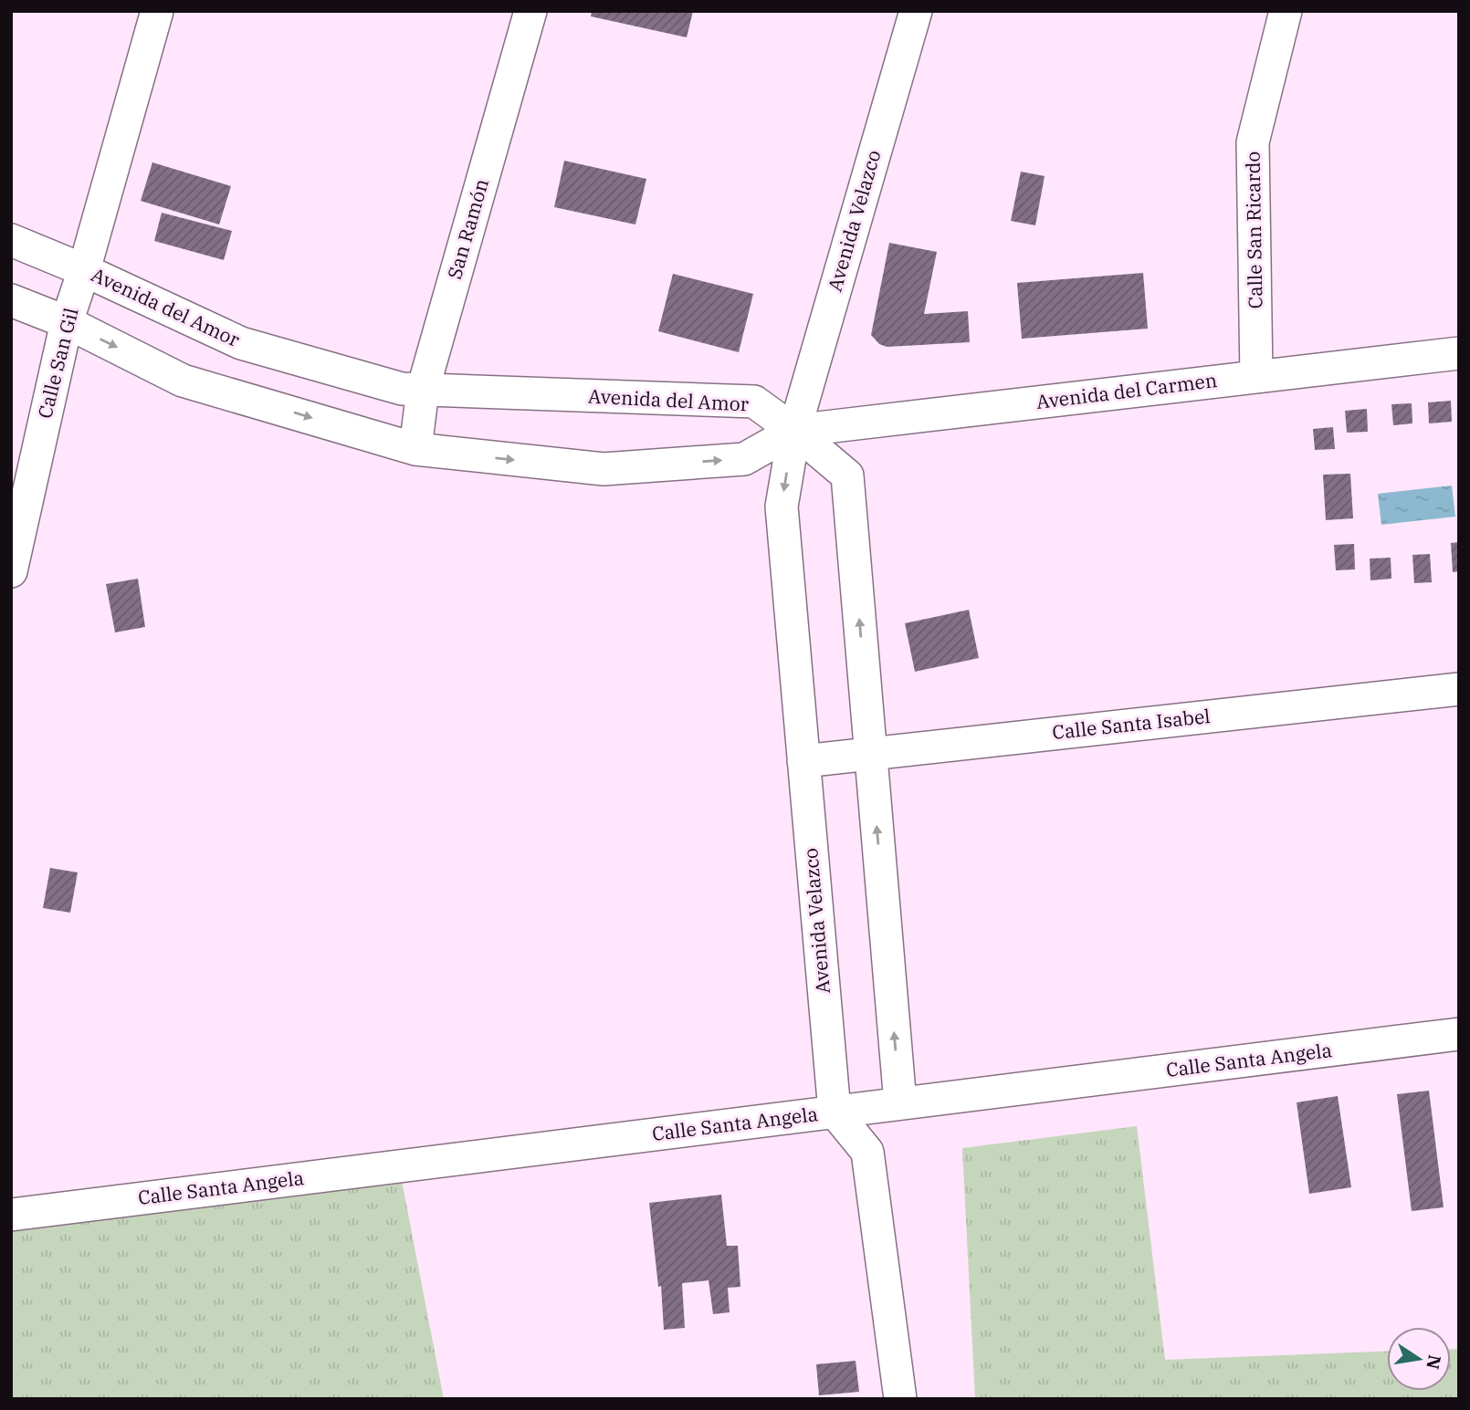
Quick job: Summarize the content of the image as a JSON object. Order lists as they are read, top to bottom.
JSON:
{
  "streets": {
    "street": [
      "Avenida Velazco",
      "San Ramón",
      "Calle San Ricardo",
      "Avenida del Amor",
      "Calle San Gil",
      "Avenida del Carmen",
      "Calle Santa Isabel",
      "Calle Santa Angela"
    ]
  },
  "crossings": [
    ["Avenida Velazco", "Avenida del Amor"],
    ["Avenida Velazco", "Avenida del Carmen"],
    ["Avenida Velazco", "Calle Santa Isabel"],
    ["Avenida Velazco", "Calle Santa Angela"],
    ["San Ramón", "Avenida del Amor"],
    ["Calle San Ricardo", "Avenida del Carmen"],
    ["Avenida del Amor", "Calle San Gil"],
    ["Avenida del Amor", "Avenida del Carmen"]
  ],
  "north": "right"
}
